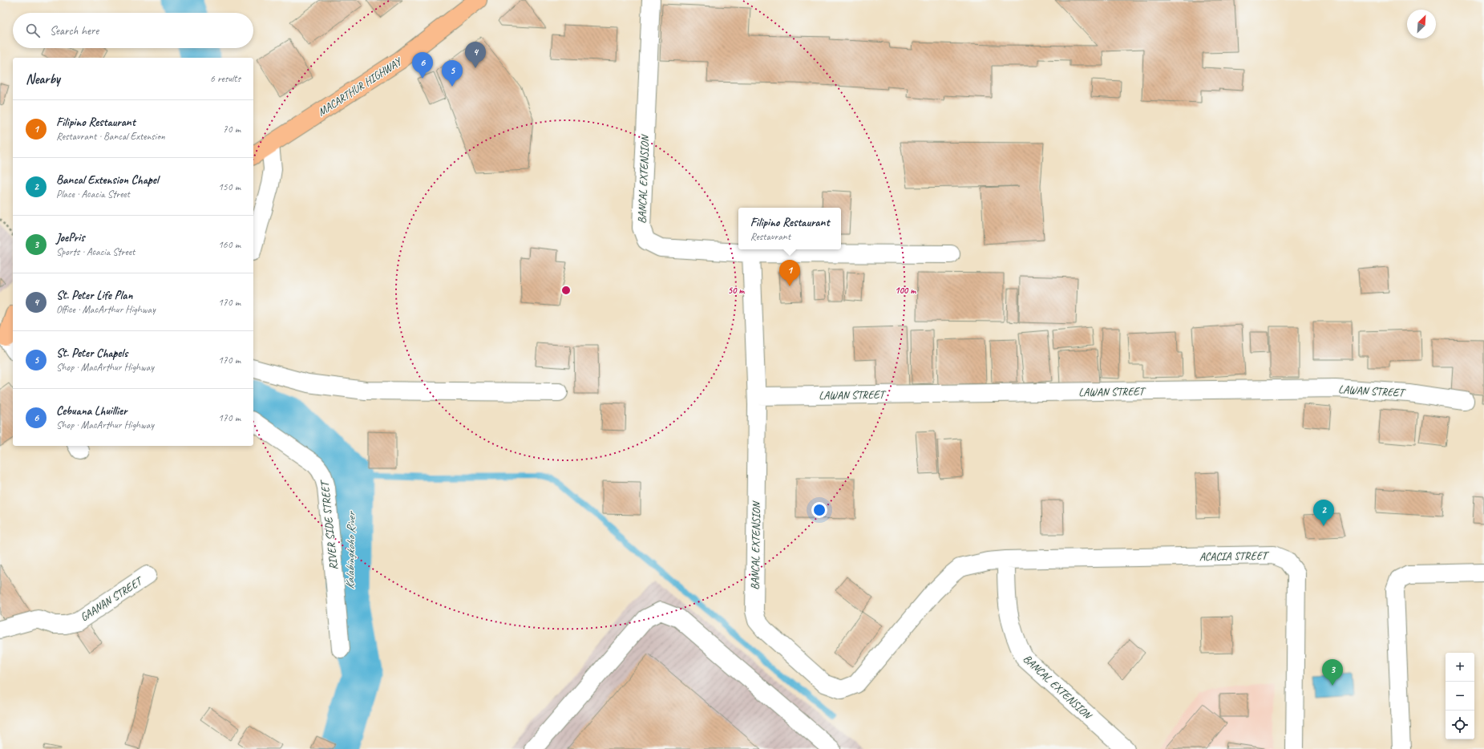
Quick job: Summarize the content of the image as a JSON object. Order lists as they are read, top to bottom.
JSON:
{
  "streets": {
    "highway": ["MACARTHUR HIGHWAY"],
    "street": [
      "BANCAL EXTENSION",
      "LAWAN STREET",
      "RIVER SIDE STREET",
      "ACACIA STREET",
      "GAANAN STREET"
    ]
  },
  "crossings": [
    ["BANCAL EXTENSION", "LAWAN STREET"],
    ["BANCAL EXTENSION", "ACACIA STREET"]
  ],
  "water": ["Kalabingkoho River"],
  "north": "top right",
  "page": {
    "search": "Search here",
    "pins": [
      "4",
      "6",
      "5",
      "1",
      "2",
      "3"
    ],
    "heading": ["Nearby", "6 results"],
    "list": [
      {
        "mark": "1",
        "name": "Filipino Restaurant",
        "note": "Restaurant · Bancal Extension",
        "value": "70 m"
      },
      {
        "mark": "2",
        "name": "Bancal Extension Chapel",
        "note": "Place · Acacia Street",
        "value": "150 m"
      },
      {
        "mark": "3",
        "name": "JoePris",
        "note": "Sports · Acacia Street",
        "value": "160 m"
      },
      {
        "mark": "4",
        "name": "St. Peter Life Plan",
        "note": "Office · MacArthur Highway",
        "value": "170 m"
      },
      {
        "mark": "5",
        "name": "St. Peter Chapels",
        "note": "Shop · MacArthur Highway",
        "value": "170 m"
      },
      {
        "mark": "6",
        "name": "Cebuana Lhuillier",
        "note": "Shop · MacArthur Highway",
        "value": "170 m"
      }
    ],
    "popup": ["Filipino Restaurant", "Restaurant"],
    "map_buttons": ["+", "−"]
  },
  "rings": ["50 m", "100 m"]
}
